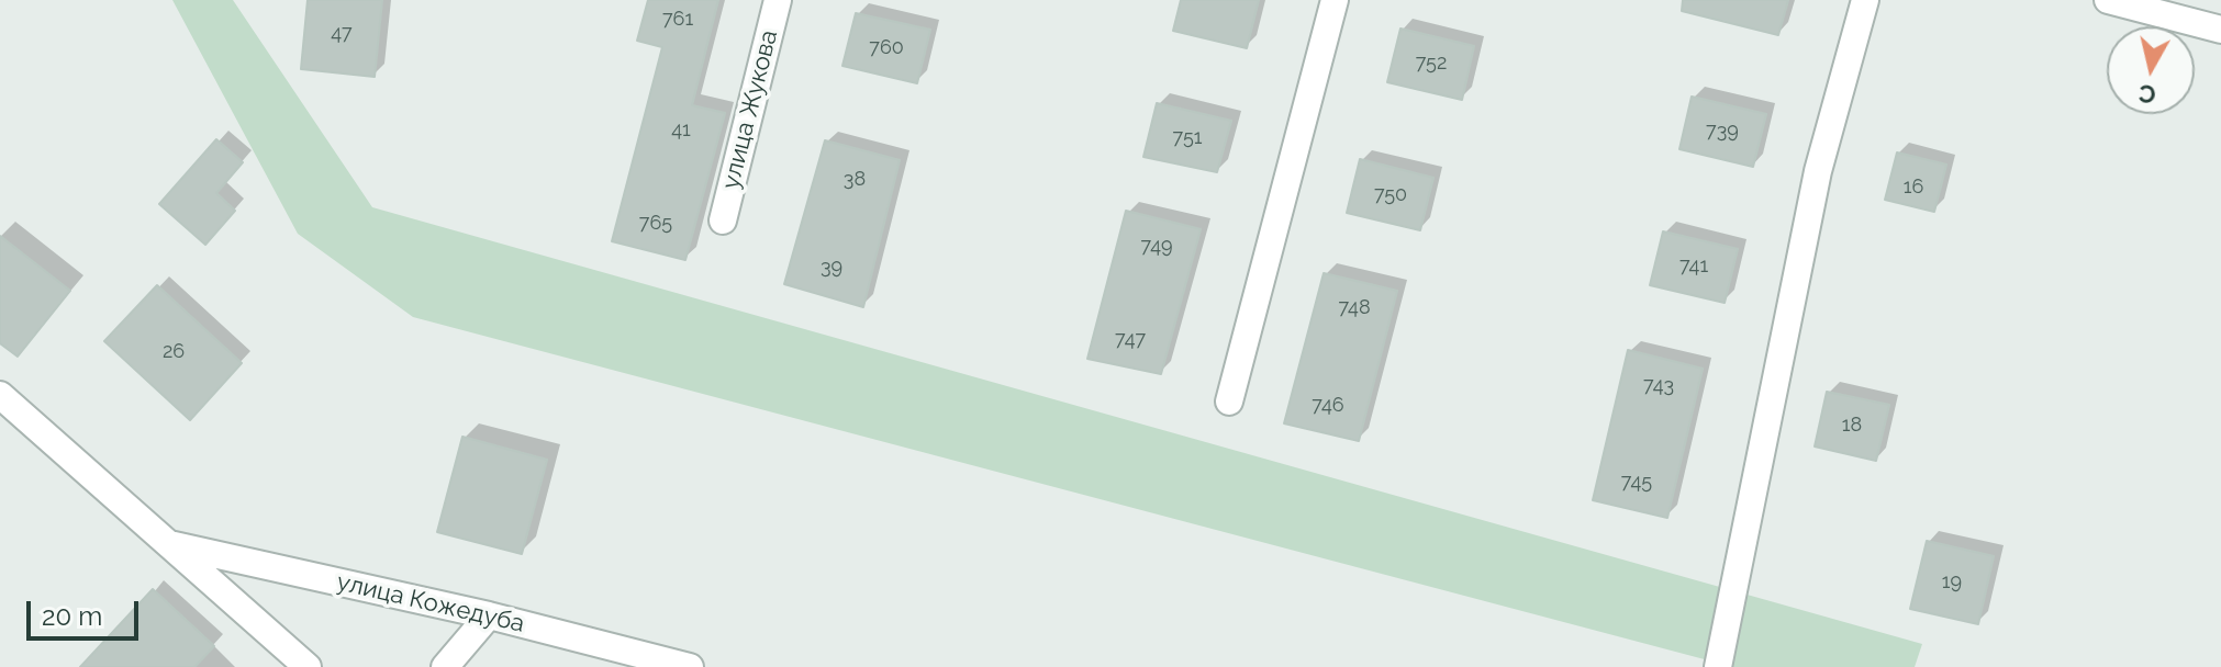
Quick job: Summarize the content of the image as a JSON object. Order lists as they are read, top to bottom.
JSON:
{
  "streets": {
    "street": ["улица Жукова", "улица Кожедуба"]
  },
  "house_numbers": [
    "761",
    "47",
    "760",
    "752",
    "41",
    "739",
    "751",
    "38",
    "16",
    "750",
    "765",
    "749",
    "741",
    "39",
    "748",
    "747",
    "26",
    "743",
    "746",
    "18",
    "745",
    "19"
  ],
  "scale_bar": "20 m",
  "north": "bottom"
}
